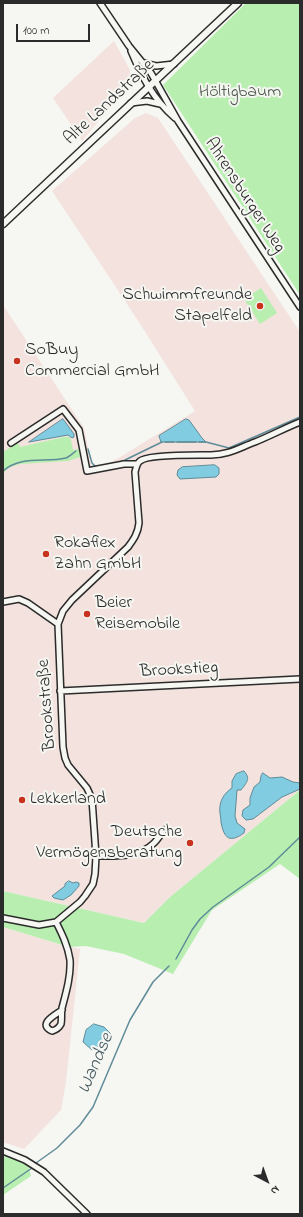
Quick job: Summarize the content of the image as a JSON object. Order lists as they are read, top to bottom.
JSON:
{
  "streets": {
    "main road": ["Alte Landstraße"],
    "street": ["Ahrensburger Weg", "Brookstieg", "Brookstraße"]
  },
  "crossings": [
    ["Alte Landstraße", "Ahrensburger Weg"],
    ["Brookstieg", "Brookstraße"]
  ],
  "water": ["Wandse"],
  "parks": ["Höltigbaum"],
  "places": [
    "Schwimmfreunde Stapelfeld",
    "SoBuy Commercial GmbH",
    "Rokaflex Zahn GmbH",
    "Beier Reisemobile",
    "Lekkerland",
    "Deutsche Vermögensberatung"
  ],
  "scale_bar": "100 m",
  "north": "bottom right"
}
